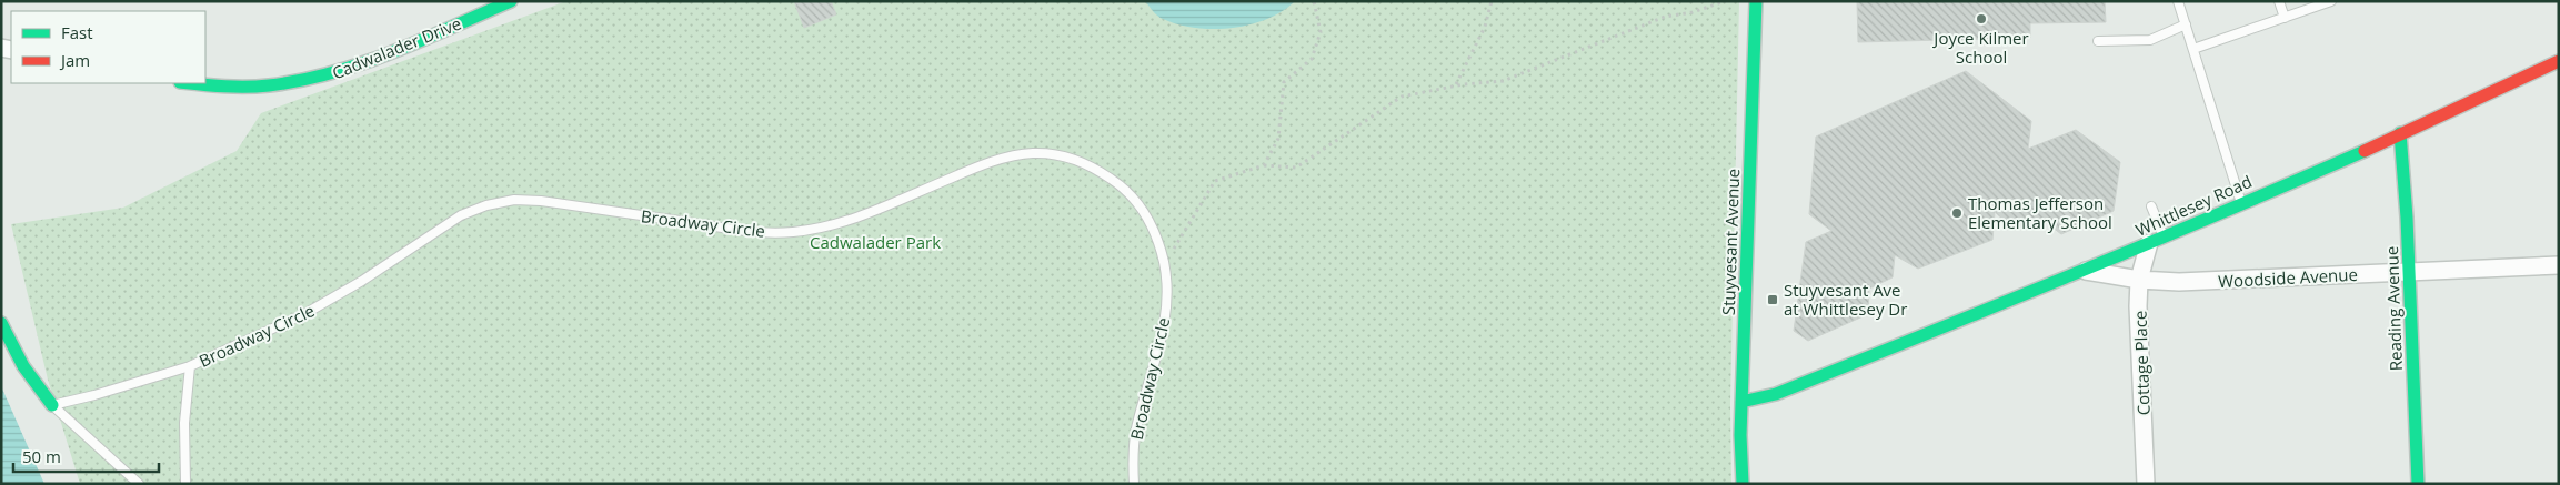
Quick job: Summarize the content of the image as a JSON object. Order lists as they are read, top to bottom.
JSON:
{
  "streets": {
    "street": [
      "Cadwalader Drive",
      "Whittlesey Road",
      "Stuyvesant Avenue",
      "Woodside Avenue",
      "Reading Avenue",
      "Cottage Place"
    ],
    "lane": ["Broadway Circle"]
  },
  "crossings": [
    ["Whittlesey Road", "Stuyvesant Avenue"],
    ["Whittlesey Road", "Woodside Avenue"],
    ["Whittlesey Road", "Reading Avenue"],
    ["Whittlesey Road", "Cottage Place"],
    ["Woodside Avenue", "Reading Avenue"],
    ["Woodside Avenue", "Cottage Place"]
  ],
  "parks": ["Cadwalader Park"],
  "places": {
    "other": ["Joyce Kilmer School", "Thomas Jefferson Elementary School"],
    "transit": ["Stuyvesant Ave at Whittlesey Dr"]
  },
  "legend": ["Fast", "Jam"],
  "scale_bar": "50 m"
}
